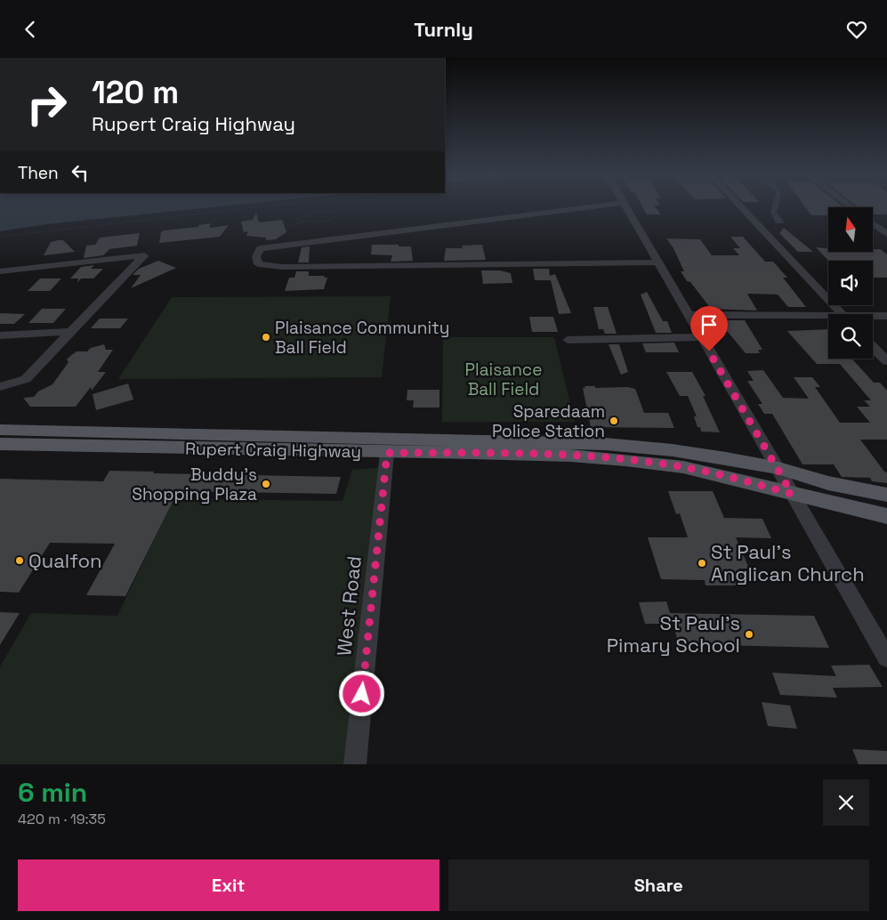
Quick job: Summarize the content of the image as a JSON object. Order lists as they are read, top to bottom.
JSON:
{
  "streets": {
    "main road": ["Rupert Craig Highway"],
    "street": ["West Road"]
  },
  "crossings": [
    ["Rupert Craig Highway", "West Road"]
  ],
  "parks": ["Plaisance Ball Field"],
  "places": [
    "Plaisance Community Ball Field",
    "Sparedaam Police Station",
    "Buddy's Shopping Plaza",
    "Qualfon",
    "St Paul's Anglican Church",
    "St Paul's Pimary School"
  ],
  "north": "top",
  "page": {
    "header": "Turnly",
    "turn": ["120 m", "Rupert Craig Highway"],
    "then": "Then",
    "heading": ["6 min", "420 m · 19:35"],
    "buttons": ["Exit", "Share"]
  }
}
